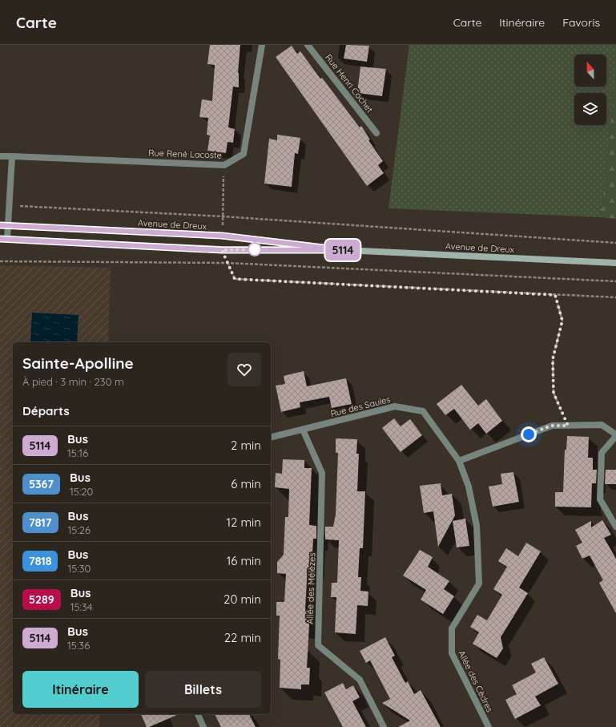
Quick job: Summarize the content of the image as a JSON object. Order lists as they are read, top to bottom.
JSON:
{
  "streets": {
    "main road": ["Avenue de Dreux"],
    "street": [
      "Rue Henri Cochet",
      "Rue René Lacoste",
      "Rue des Saules",
      "Allée des Mélèzes",
      "Allée des Cèdres"
    ]
  },
  "crossings": [
    ["Rue des Saules", "Allée des Mélèzes"],
    ["Rue des Saules", "Allée des Cèdres"]
  ],
  "lines": ["bus line 5114"],
  "north": "top",
  "page": {
    "header": "Carte",
    "nav": ["Carte", "Itinéraire", "Favoris"],
    "on_map": "5114",
    "heading": [
      ["Sainte-Apolline", "À pied · 3 min · 230 m"],
      "Départs"
    ],
    "list": [
      {
        "mark": "5114",
        "name": "Bus",
        "note": "15:16",
        "value": "2 min"
      },
      {
        "mark": "5367",
        "name": "Bus",
        "note": "15:20",
        "value": "6 min"
      },
      {
        "mark": "7817",
        "name": "Bus",
        "note": "15:26",
        "value": "12 min"
      },
      {
        "mark": "7818",
        "name": "Bus",
        "note": "15:30",
        "value": "16 min"
      },
      {
        "mark": "5289",
        "name": "Bus",
        "note": "15:34",
        "value": "20 min"
      },
      {
        "mark": "5114",
        "name": "Bus",
        "note": "15:36",
        "value": "22 min"
      }
    ],
    "buttons": ["Itinéraire", "Billets"]
  }
}
